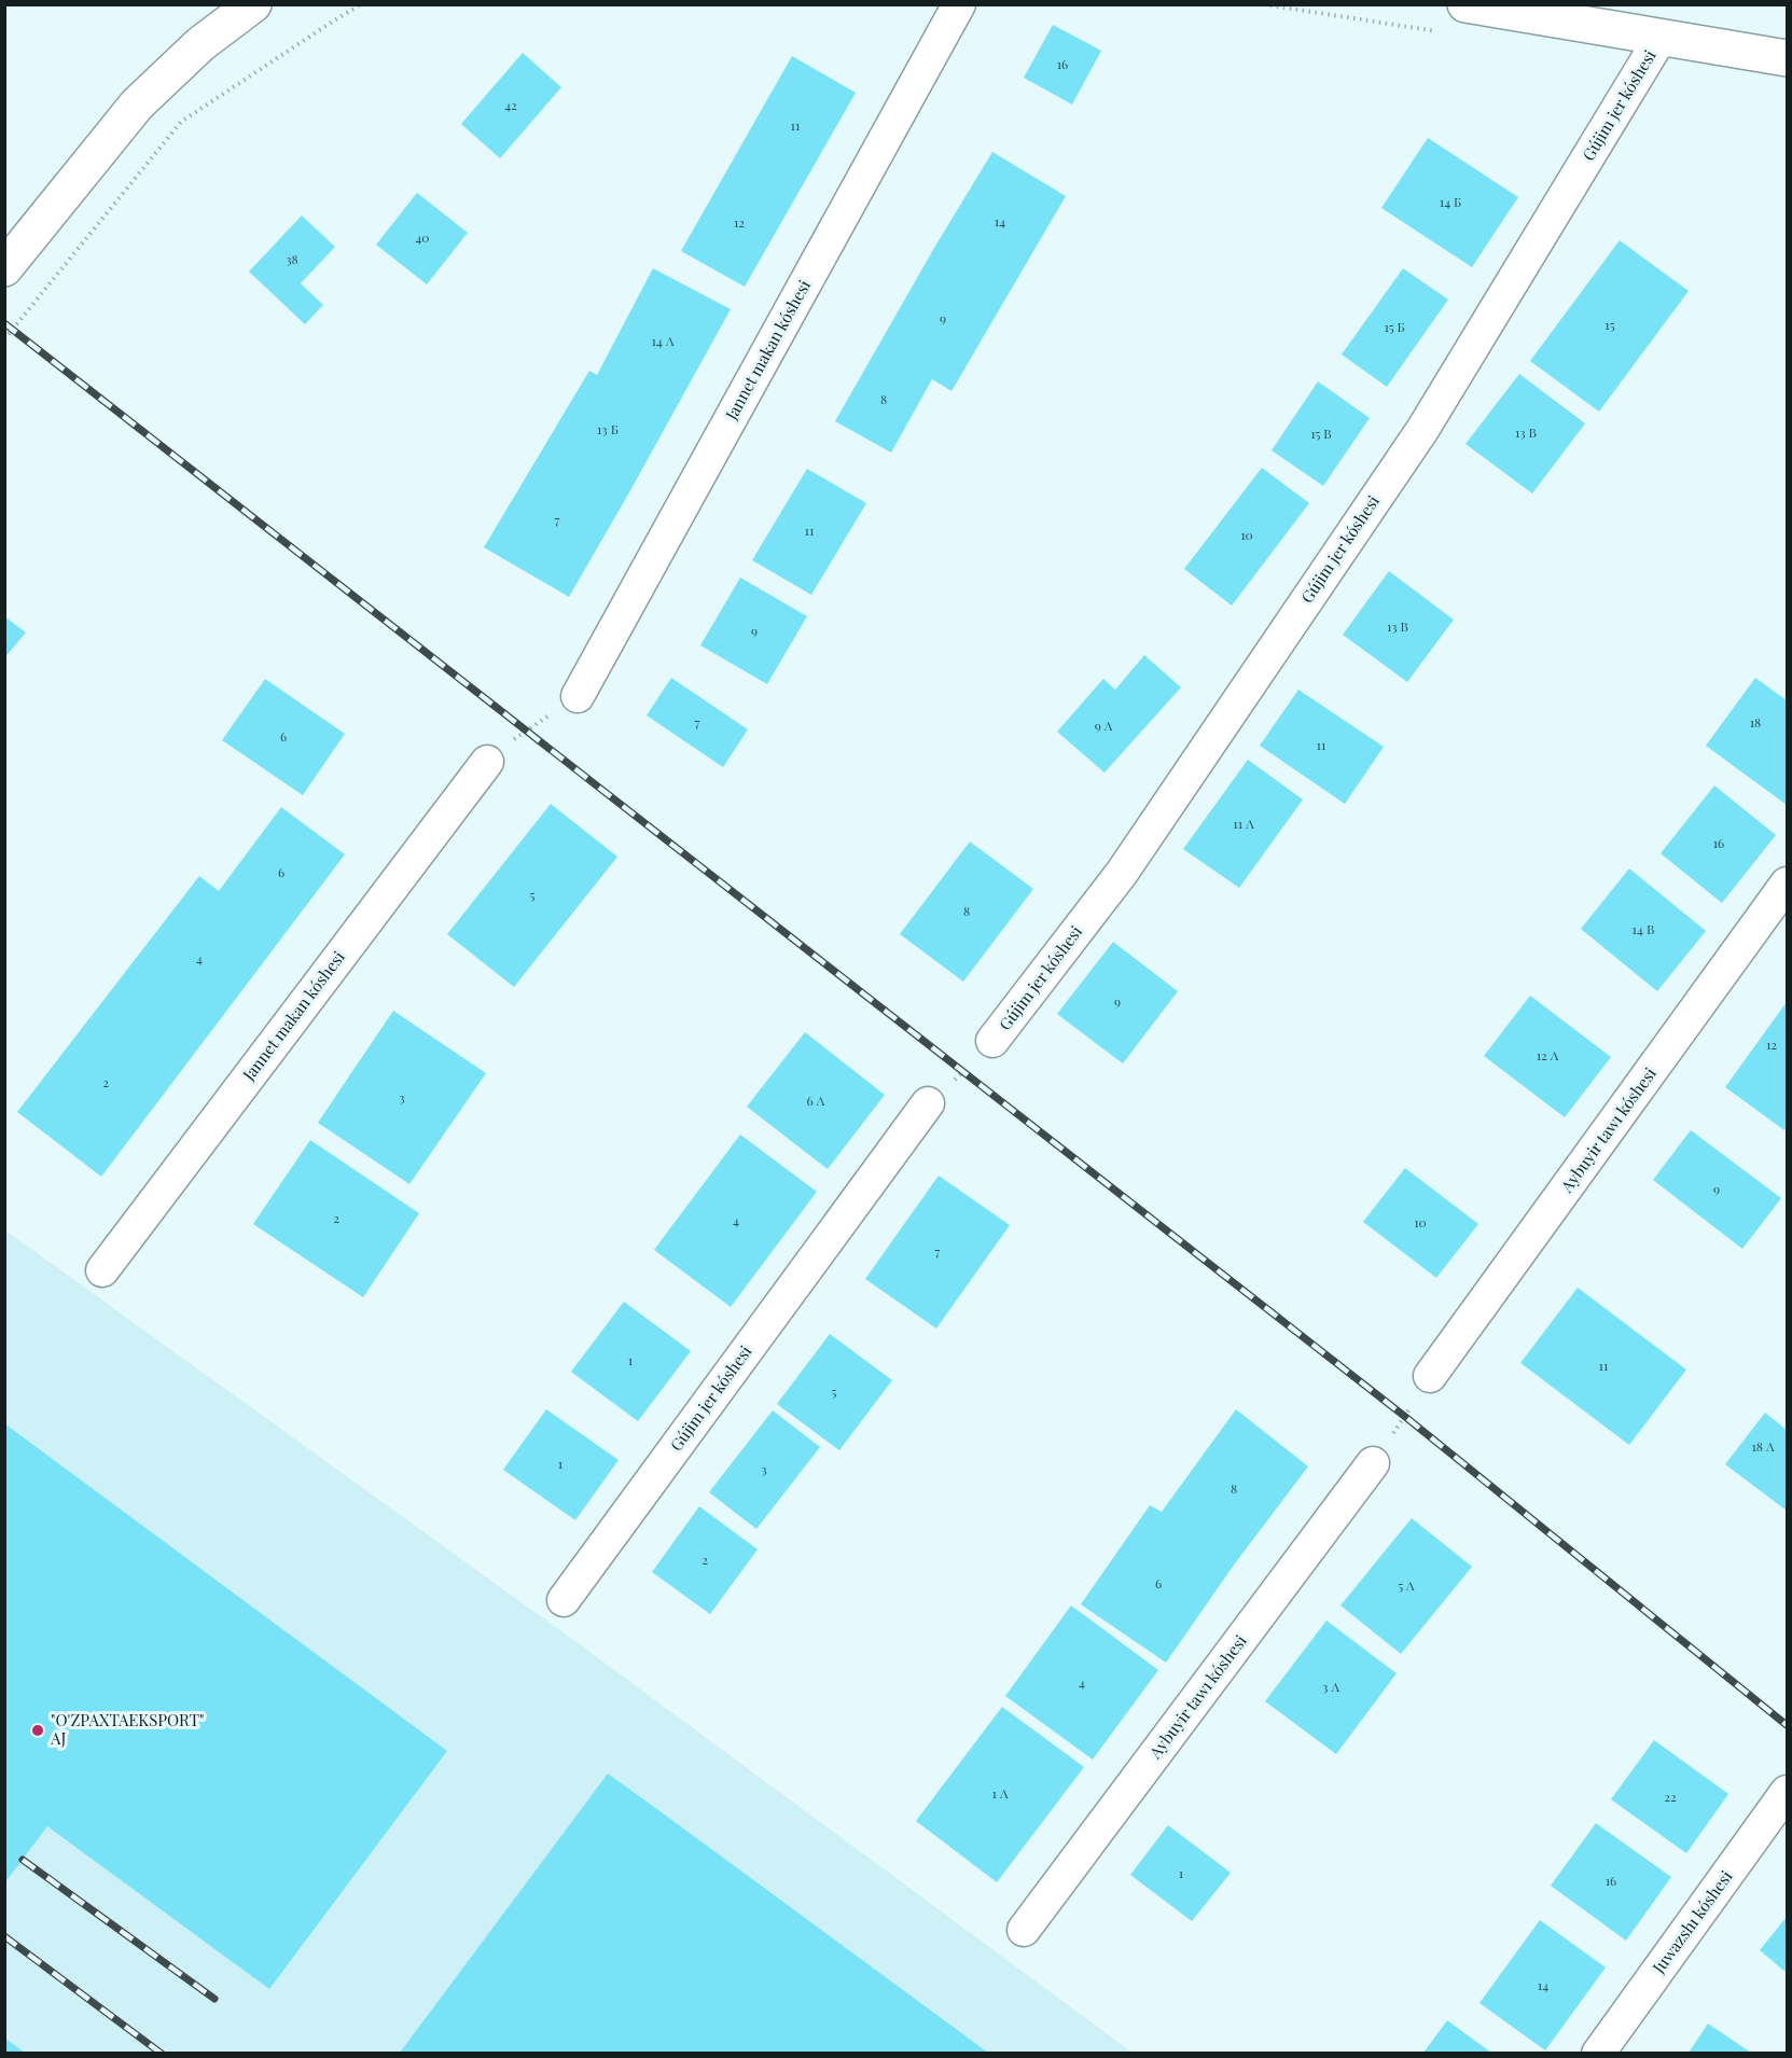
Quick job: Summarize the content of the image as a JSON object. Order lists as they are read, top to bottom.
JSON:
{
  "streets": {
    "street": [
      "Gújim jer kóshesi",
      "Jannet makan kóshesi",
      "Aybuyir tawı kóshesi",
      "Juwazshı kóshesi"
    ]
  },
  "places": ["\"O'ZPAXTAEKSPORT\" AJ"],
  "house_numbers": [
    "16",
    "42",
    "11",
    "14 Б",
    "14",
    "12",
    "40",
    "38",
    "9",
    "15",
    "15 Б",
    "14 А",
    "8",
    "13 Б",
    "13 В",
    "15 В",
    "7",
    "11",
    "10",
    "13 В",
    "9",
    "7",
    "18",
    "9 А",
    "6",
    "11",
    "11 А",
    "16",
    "6",
    "5",
    "8",
    "14 В",
    "4",
    "9",
    "12",
    "12 А",
    "2",
    "3",
    "6 А",
    "9",
    "2",
    "4",
    "10",
    "7",
    "1",
    "11",
    "5",
    "18 А",
    "1",
    "3",
    "8",
    "2",
    "6",
    "5 А",
    "4",
    "3 А",
    "1 А",
    "22",
    "1",
    "16",
    "14"
  ]
}
